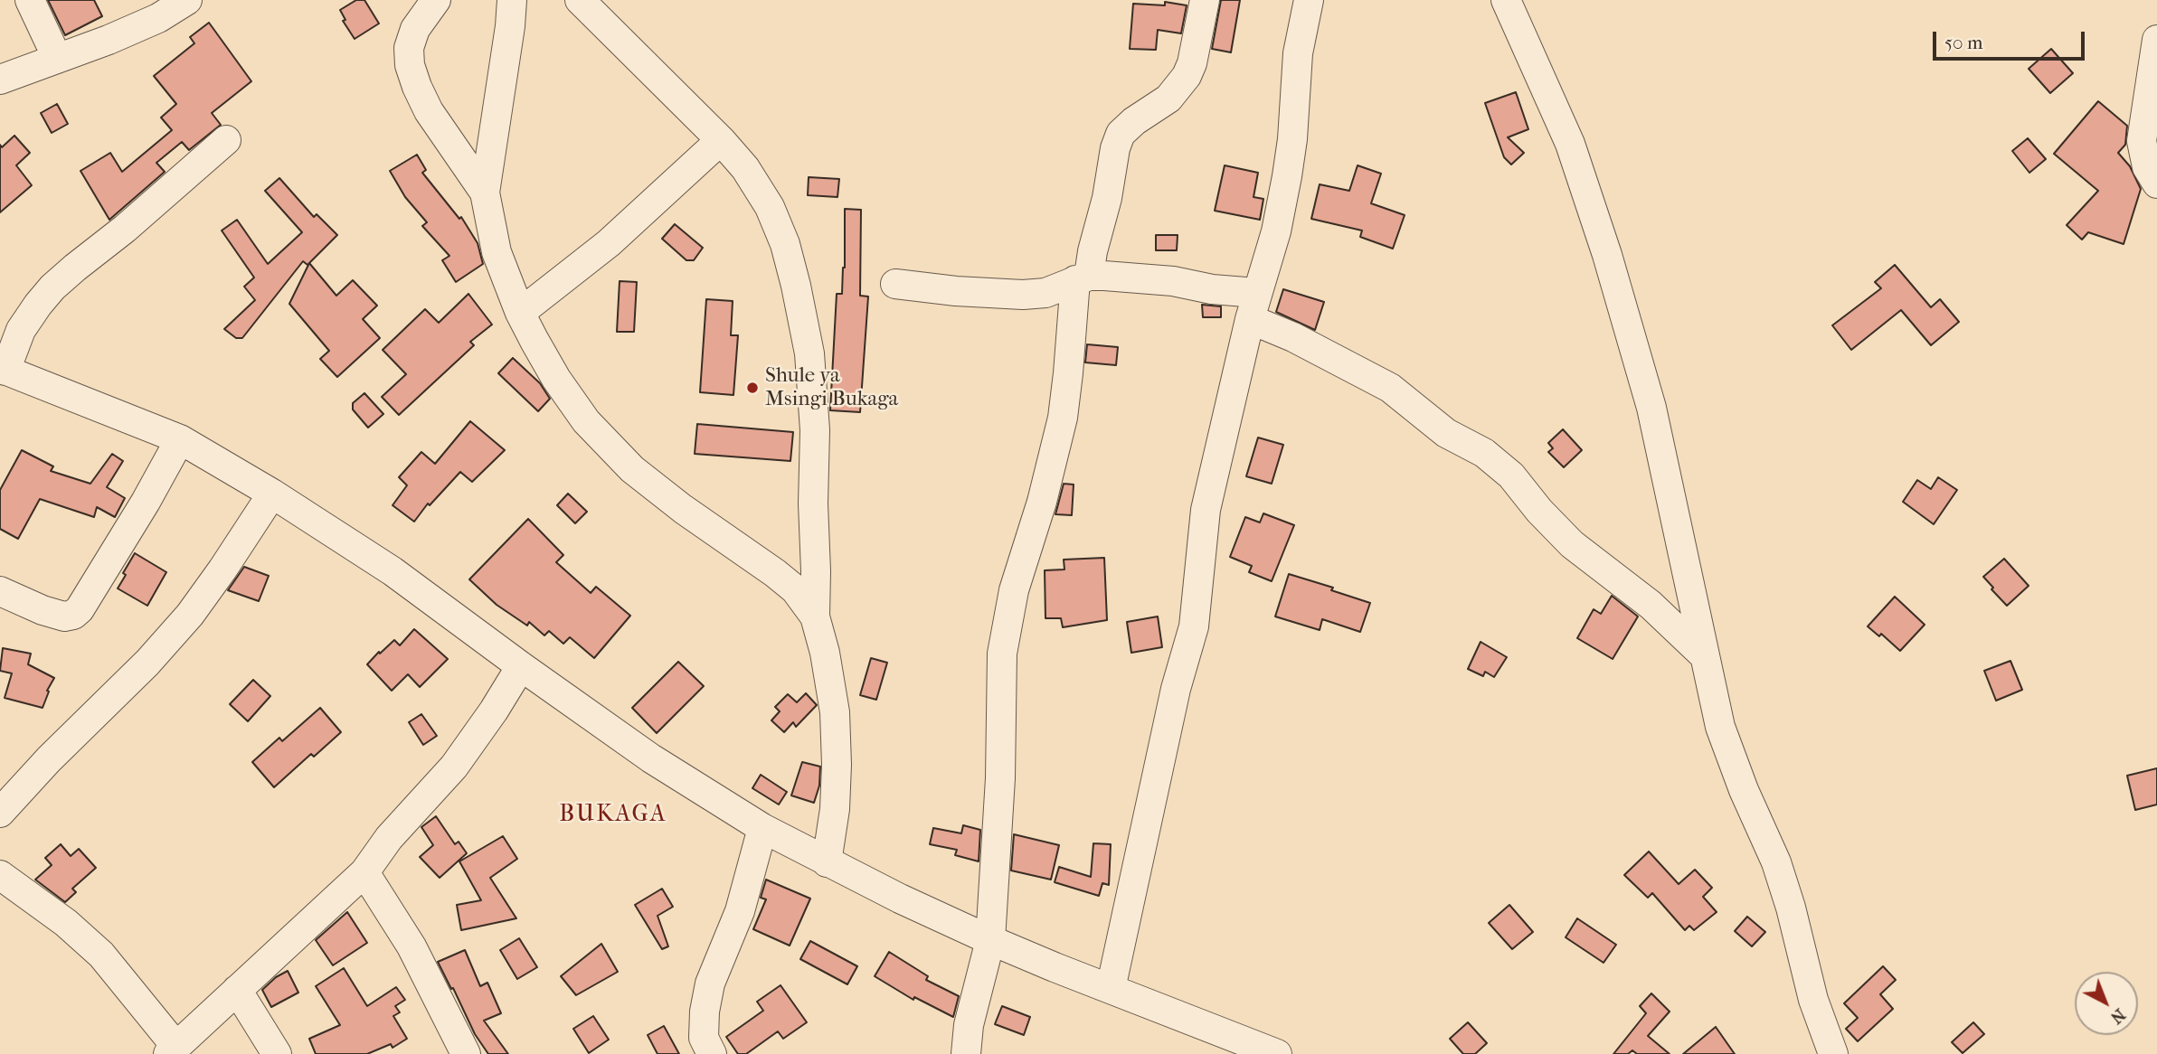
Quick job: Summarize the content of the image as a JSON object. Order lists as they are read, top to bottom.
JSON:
{
  "districts": ["BUKAGA"],
  "places": ["Shule ya Msingi Bukaga"],
  "scale_bar": "50 m",
  "north": "bottom right"
}
